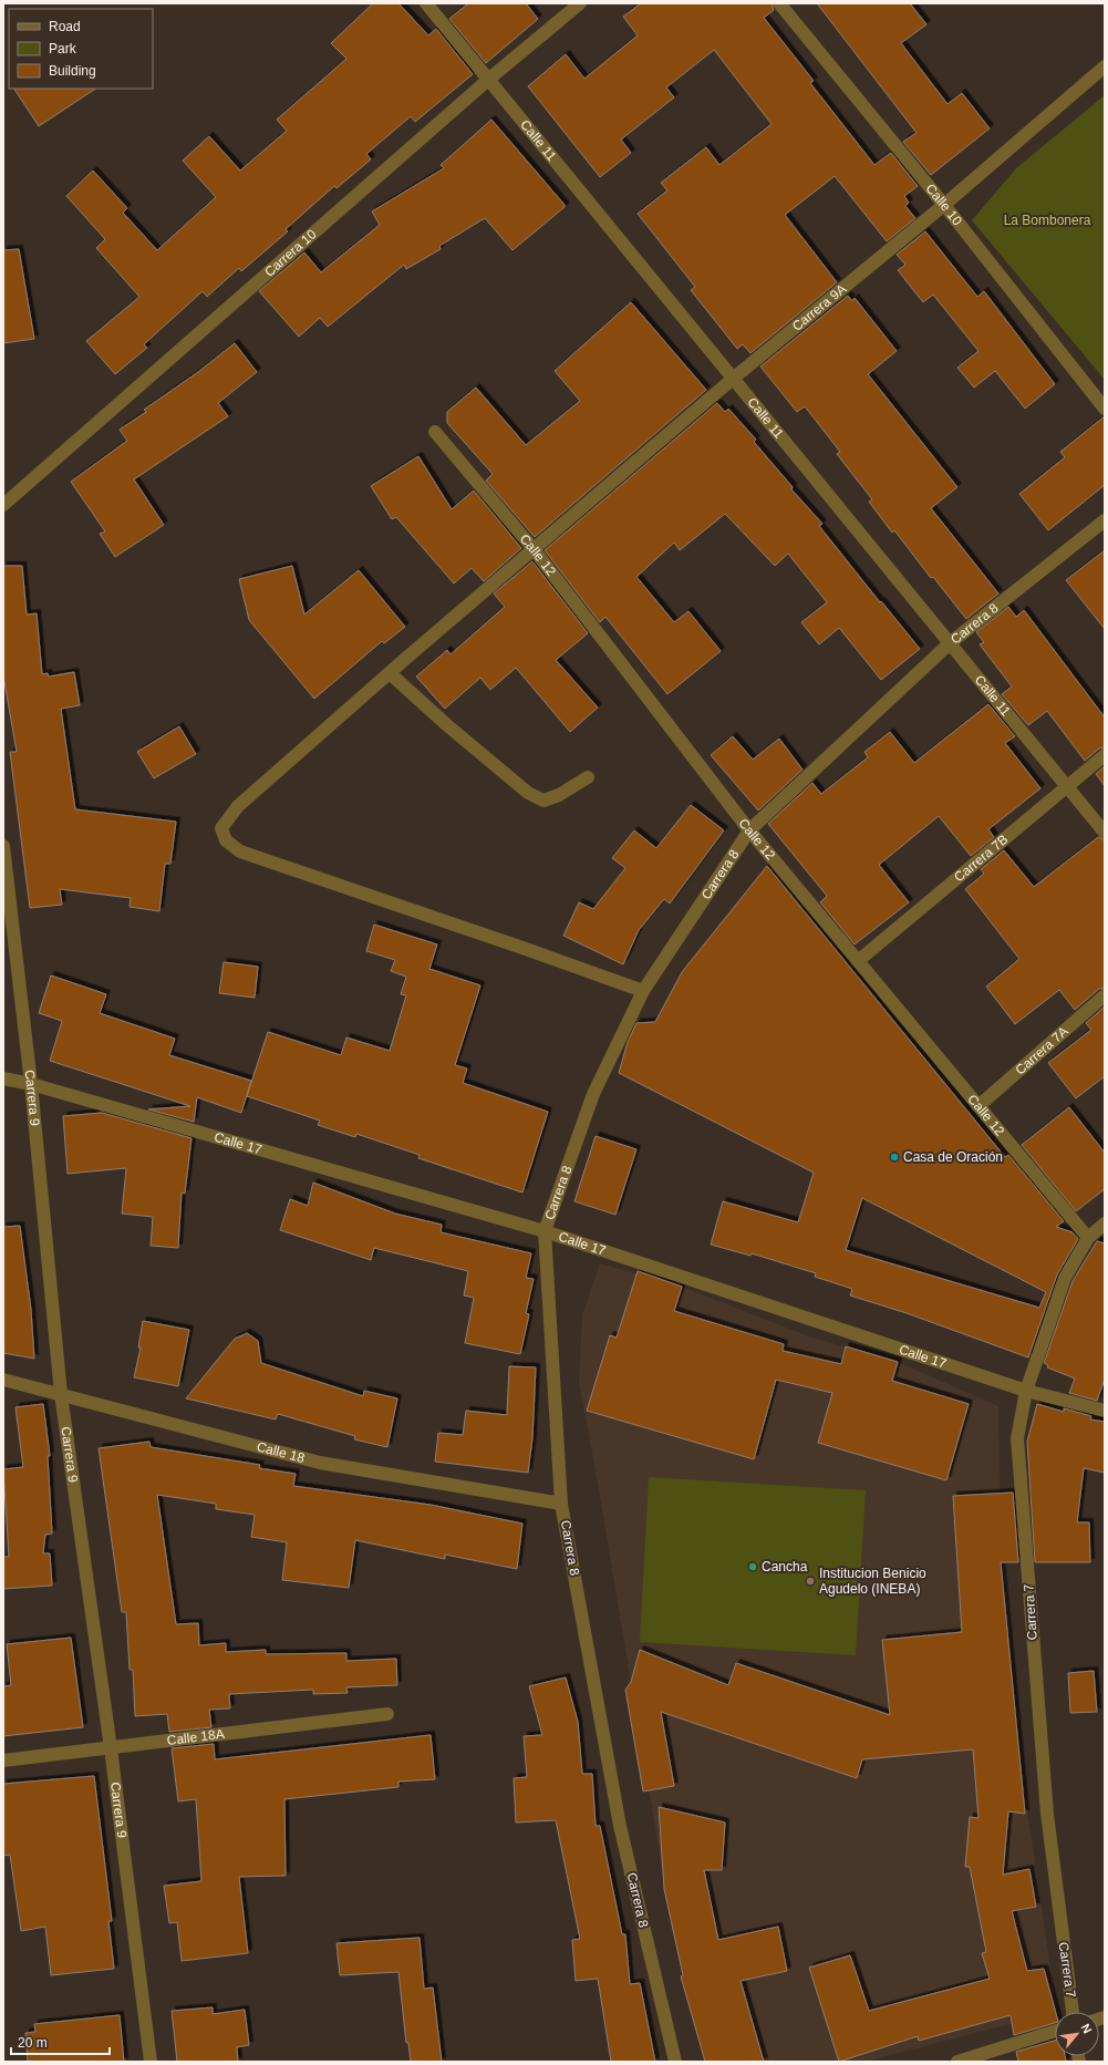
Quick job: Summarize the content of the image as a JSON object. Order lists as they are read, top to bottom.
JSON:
{
  "streets": {
    "street": [
      "Calle 11",
      "Calle 10",
      "Carrera 10",
      "Carrera 9A",
      "Calle 12",
      "Carrera 8",
      "Carrera 7B",
      "Carrera 7A",
      "Carrera 9",
      "Calle 17",
      "Calle 18",
      "Carrera 7",
      "Calle 18A"
    ]
  },
  "crossings": [
    ["Calle 11", "Carrera 10"],
    ["Calle 11", "Carrera 9A"],
    ["Calle 11", "Carrera 8"],
    ["Calle 11", "Carrera 7B"],
    ["Calle 10", "Carrera 9A"],
    ["Carrera 9A", "Calle 12"],
    ["Carrera 9A", "Carrera 8"],
    ["Calle 12", "Carrera 8"],
    ["Calle 12", "Carrera 7B"],
    ["Calle 12", "Carrera 7A"],
    ["Calle 12", "Carrera 7"],
    ["Carrera 8", "Calle 17"],
    ["Carrera 8", "Calle 18"],
    ["Carrera 9", "Calle 17"],
    ["Carrera 9", "Calle 18"],
    ["Carrera 9", "Calle 18A"],
    ["Calle 17", "Carrera 7"]
  ],
  "parks": ["La Bombonera"],
  "places": ["Casa de Oración", "Cancha", "Institucion Benicio Agudelo (INEBA)"],
  "legend": ["Road", "Park", "Building"],
  "scale_bar": "20 m",
  "north": "top right"
}
